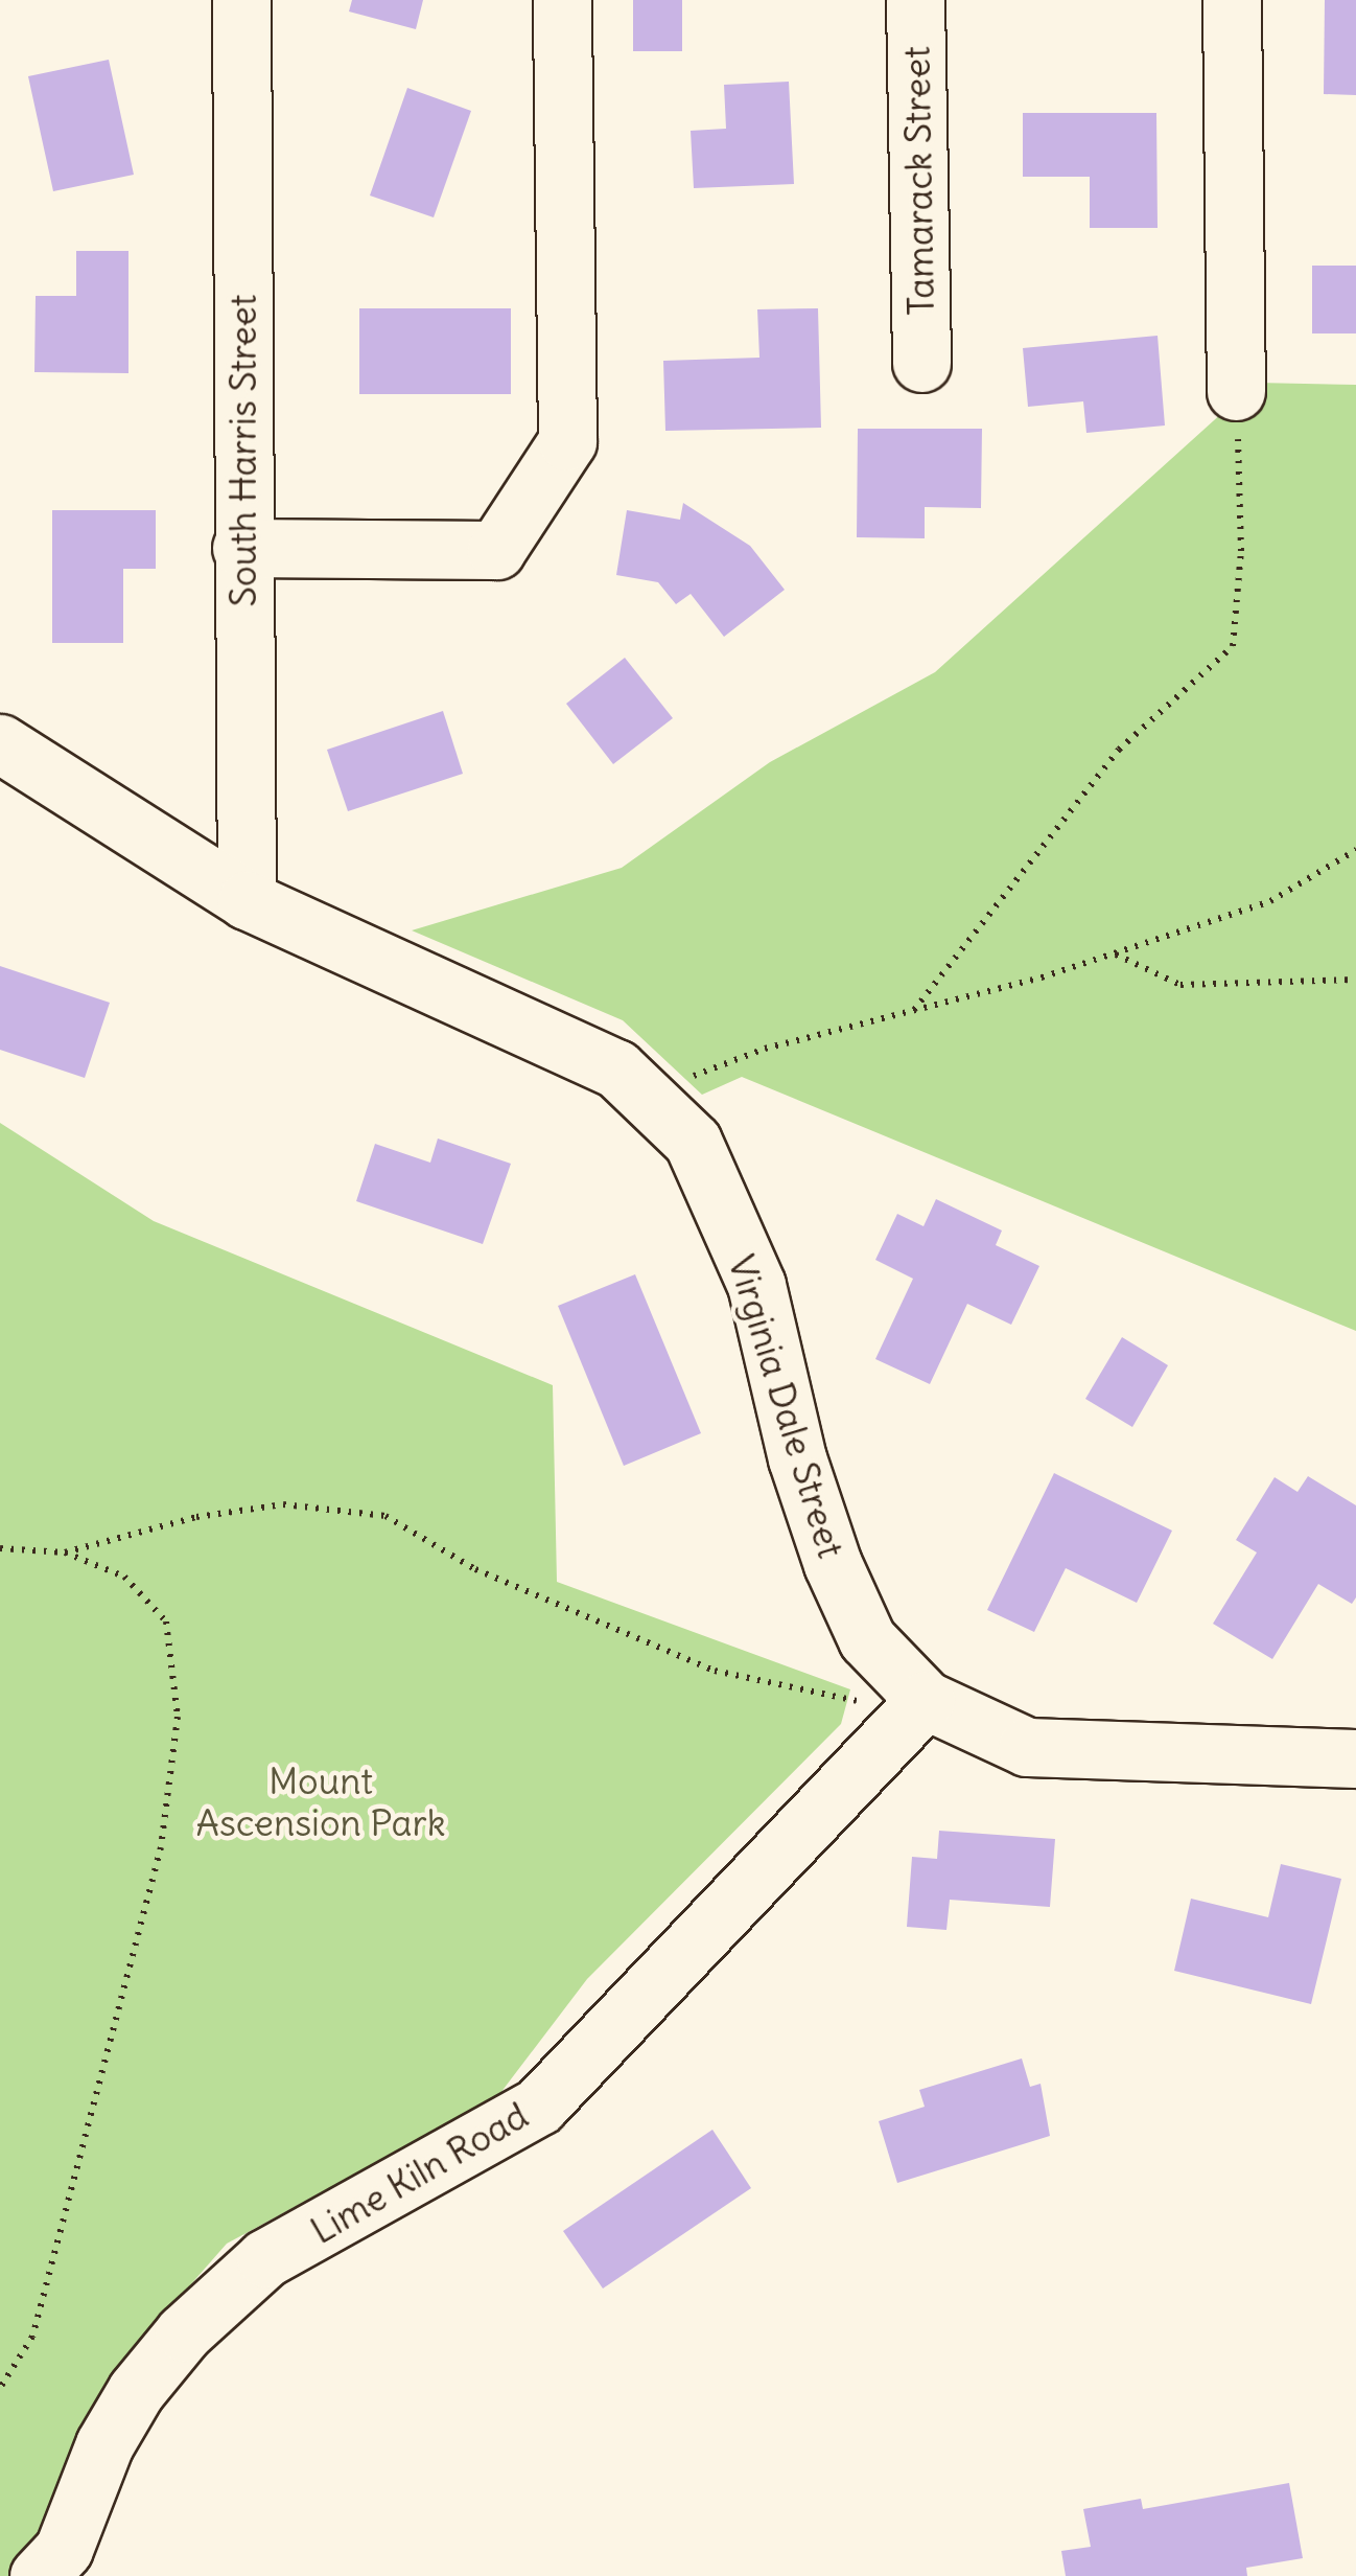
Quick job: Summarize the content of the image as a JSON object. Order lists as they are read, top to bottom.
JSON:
{
  "streets": {
    "street": [
      "Tamarack Street",
      "South Harris Street",
      "Virginia Dale Street",
      "Lime Kiln Road"
    ]
  },
  "crossings": [
    ["South Harris Street", "Virginia Dale Street"],
    ["Virginia Dale Street", "Lime Kiln Road"]
  ],
  "parks": ["Mount Ascension Park"]
}
